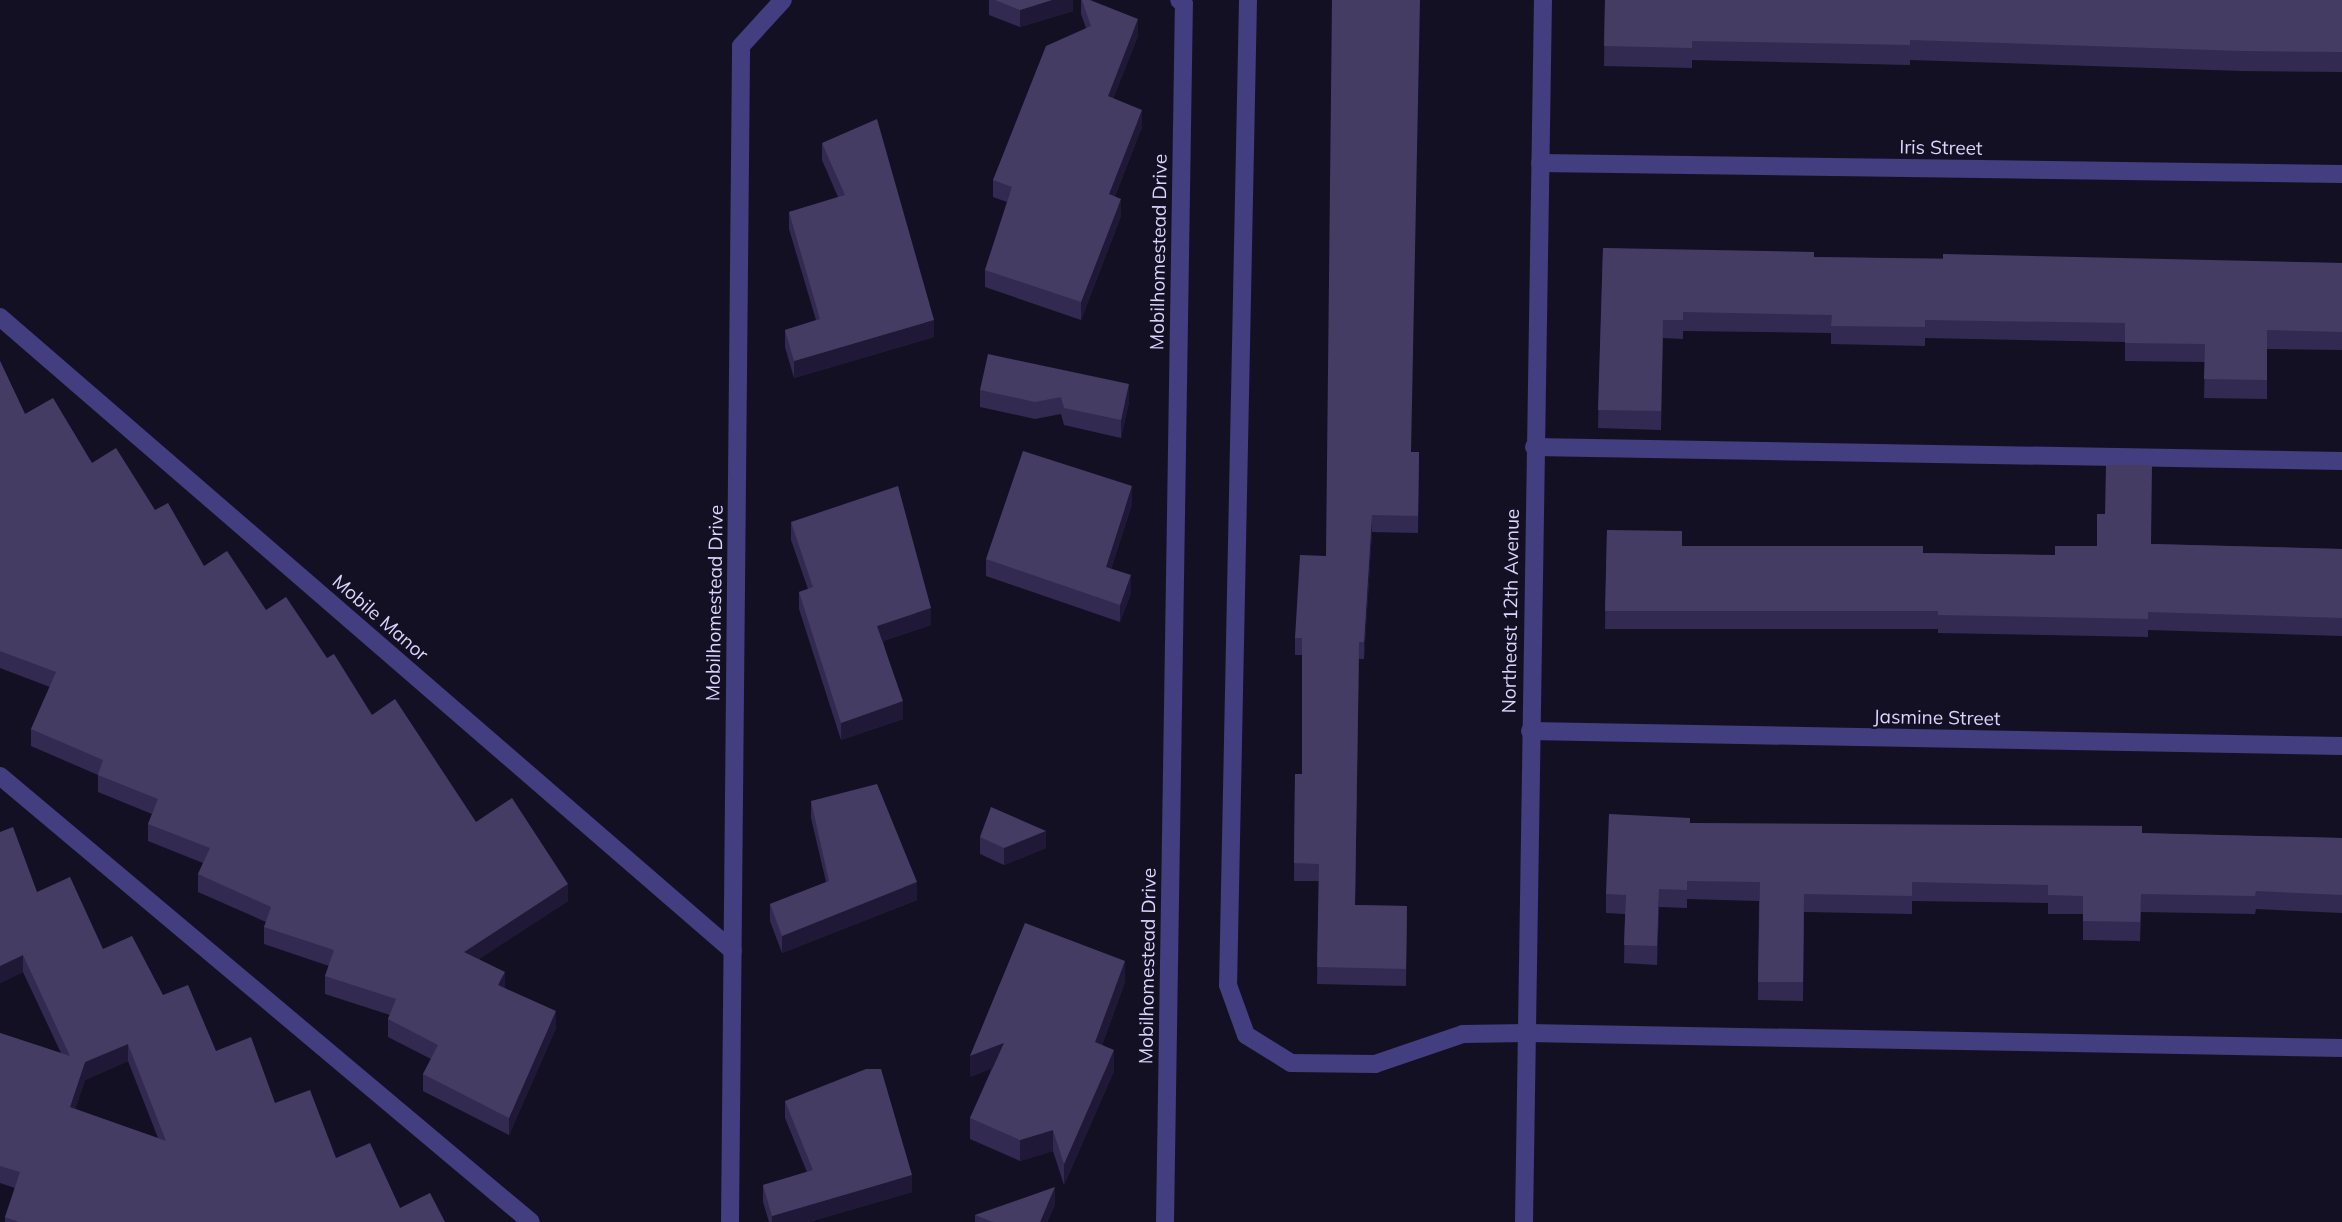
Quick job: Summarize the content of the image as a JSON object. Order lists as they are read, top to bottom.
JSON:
{
  "streets": {
    "street": [
      "Iris Street",
      "Mobilhomestead Drive",
      "Northeast 12th Avenue",
      "Mobile Manor",
      "Jasmine Street"
    ]
  },
  "crossings": [
    ["Iris Street", "Northeast 12th Avenue"],
    ["Mobilhomestead Drive", "Mobile Manor"],
    ["Northeast 12th Avenue", "Jasmine Street"]
  ]
}
